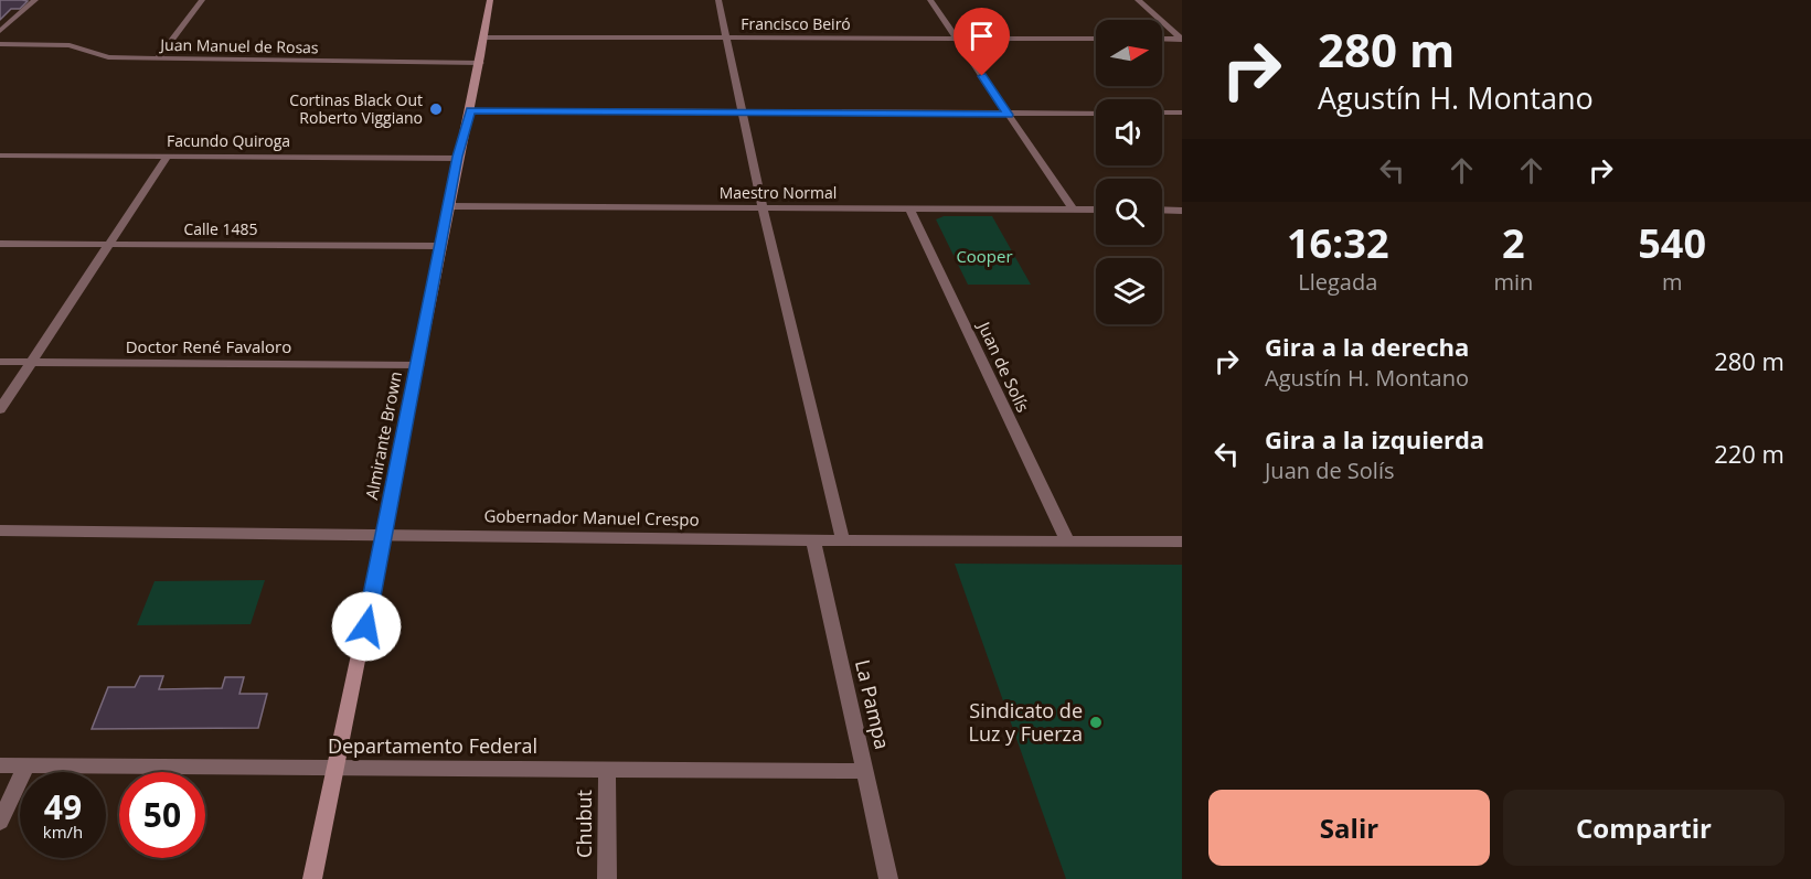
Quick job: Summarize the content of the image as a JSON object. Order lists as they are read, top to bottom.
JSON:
{
  "streets": {
    "main road": ["Almirante Brown"],
    "street": [
      "Francisco Beiró",
      "Juan Manuel de Rosas",
      "Facundo Quiroga",
      "Maestro Normal",
      "Calle 1485",
      "Doctor René Favaloro",
      "Juan de Solís",
      "Gobernador Manuel Crespo",
      "La Pampa",
      "Departamento Federal",
      "Chubut"
    ]
  },
  "crossings": [
    ["Francisco Beiró", "Almirante Brown"],
    ["Juan Manuel de Rosas", "Almirante Brown"],
    ["Facundo Quiroga", "Almirante Brown"],
    ["Maestro Normal", "Juan de Solís"],
    ["Maestro Normal", "Almirante Brown"],
    ["Calle 1485", "Almirante Brown"],
    ["Doctor René Favaloro", "Almirante Brown"],
    ["Juan de Solís", "Gobernador Manuel Crespo"],
    ["Almirante Brown", "Gobernador Manuel Crespo"],
    ["Almirante Brown", "Departamento Federal"],
    ["Gobernador Manuel Crespo", "La Pampa"],
    ["La Pampa", "Departamento Federal"],
    ["Departamento Federal", "Chubut"]
  ],
  "parks": ["Cooper"],
  "places": ["Cortinas Black Out Roberto Viggiano", "Sindicato de Luz y Fuerza"],
  "north": "right",
  "page": {
    "turn": ["280 m", "Agustín H. Montano"],
    "eta": [
      "16:32",
      "Llegada",
      "2",
      "min",
      "540",
      "m"
    ],
    "list": [
      {
        "name": "Gira a la derecha",
        "note": "Agustín H. Montano",
        "value": "280 m"
      },
      {
        "name": "Gira a la izquierda",
        "note": "Juan de Solís",
        "value": "220 m"
      }
    ],
    "speed": "49 km/h",
    "limit": "50",
    "buttons": ["Salir", "Compartir"]
  }
}
